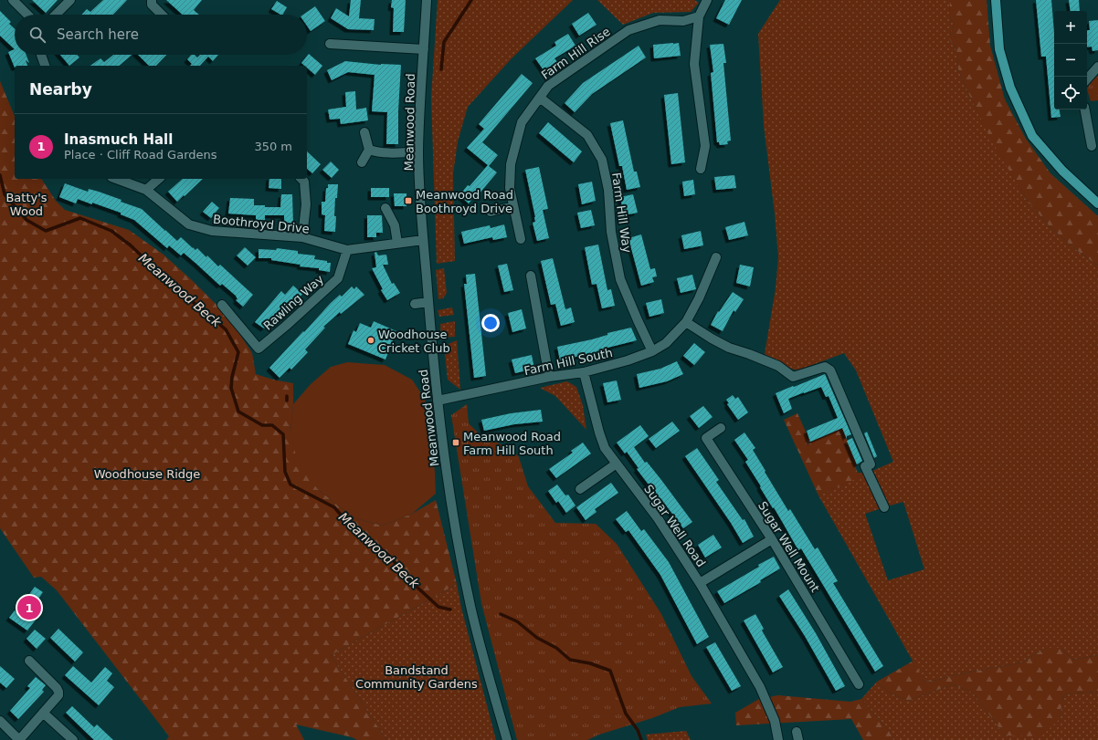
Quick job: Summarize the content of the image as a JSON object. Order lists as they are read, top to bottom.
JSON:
{
  "streets": {
    "street": [
      "Farm Hill Rise",
      "Meanwood Road",
      "Farm Hill Way",
      "Boothroyd Drive",
      "Rawling Way",
      "Farm Hill South",
      "Sugar Well Road",
      "Sugar Well Mount"
    ]
  },
  "crossings": [
    ["Farm Hill Rise", "Farm Hill Way"],
    ["Meanwood Road", "Boothroyd Drive"],
    ["Meanwood Road", "Farm Hill South"],
    ["Farm Hill Way", "Farm Hill South"],
    ["Boothroyd Drive", "Rawling Way"],
    ["Farm Hill South", "Sugar Well Road"]
  ],
  "water": ["Meanwood Beck"],
  "parks": ["Batty's Wood", "Woodhouse Ridge", "Bandstand Community Gardens"],
  "places": {
    "transit": ["Meanwood Road Boothroyd Drive", "Meanwood Road Farm Hill South"],
    "other": ["Woodhouse Cricket Club"]
  },
  "page": {
    "map_buttons": ["+", "−"],
    "search": "Search here",
    "heading": "Nearby",
    "list": [
      {
        "mark": "1",
        "name": "Inasmuch Hall",
        "note": "Place · Cliff Road Gardens",
        "value": "350 m"
      }
    ],
    "pins": "1"
  }
}
